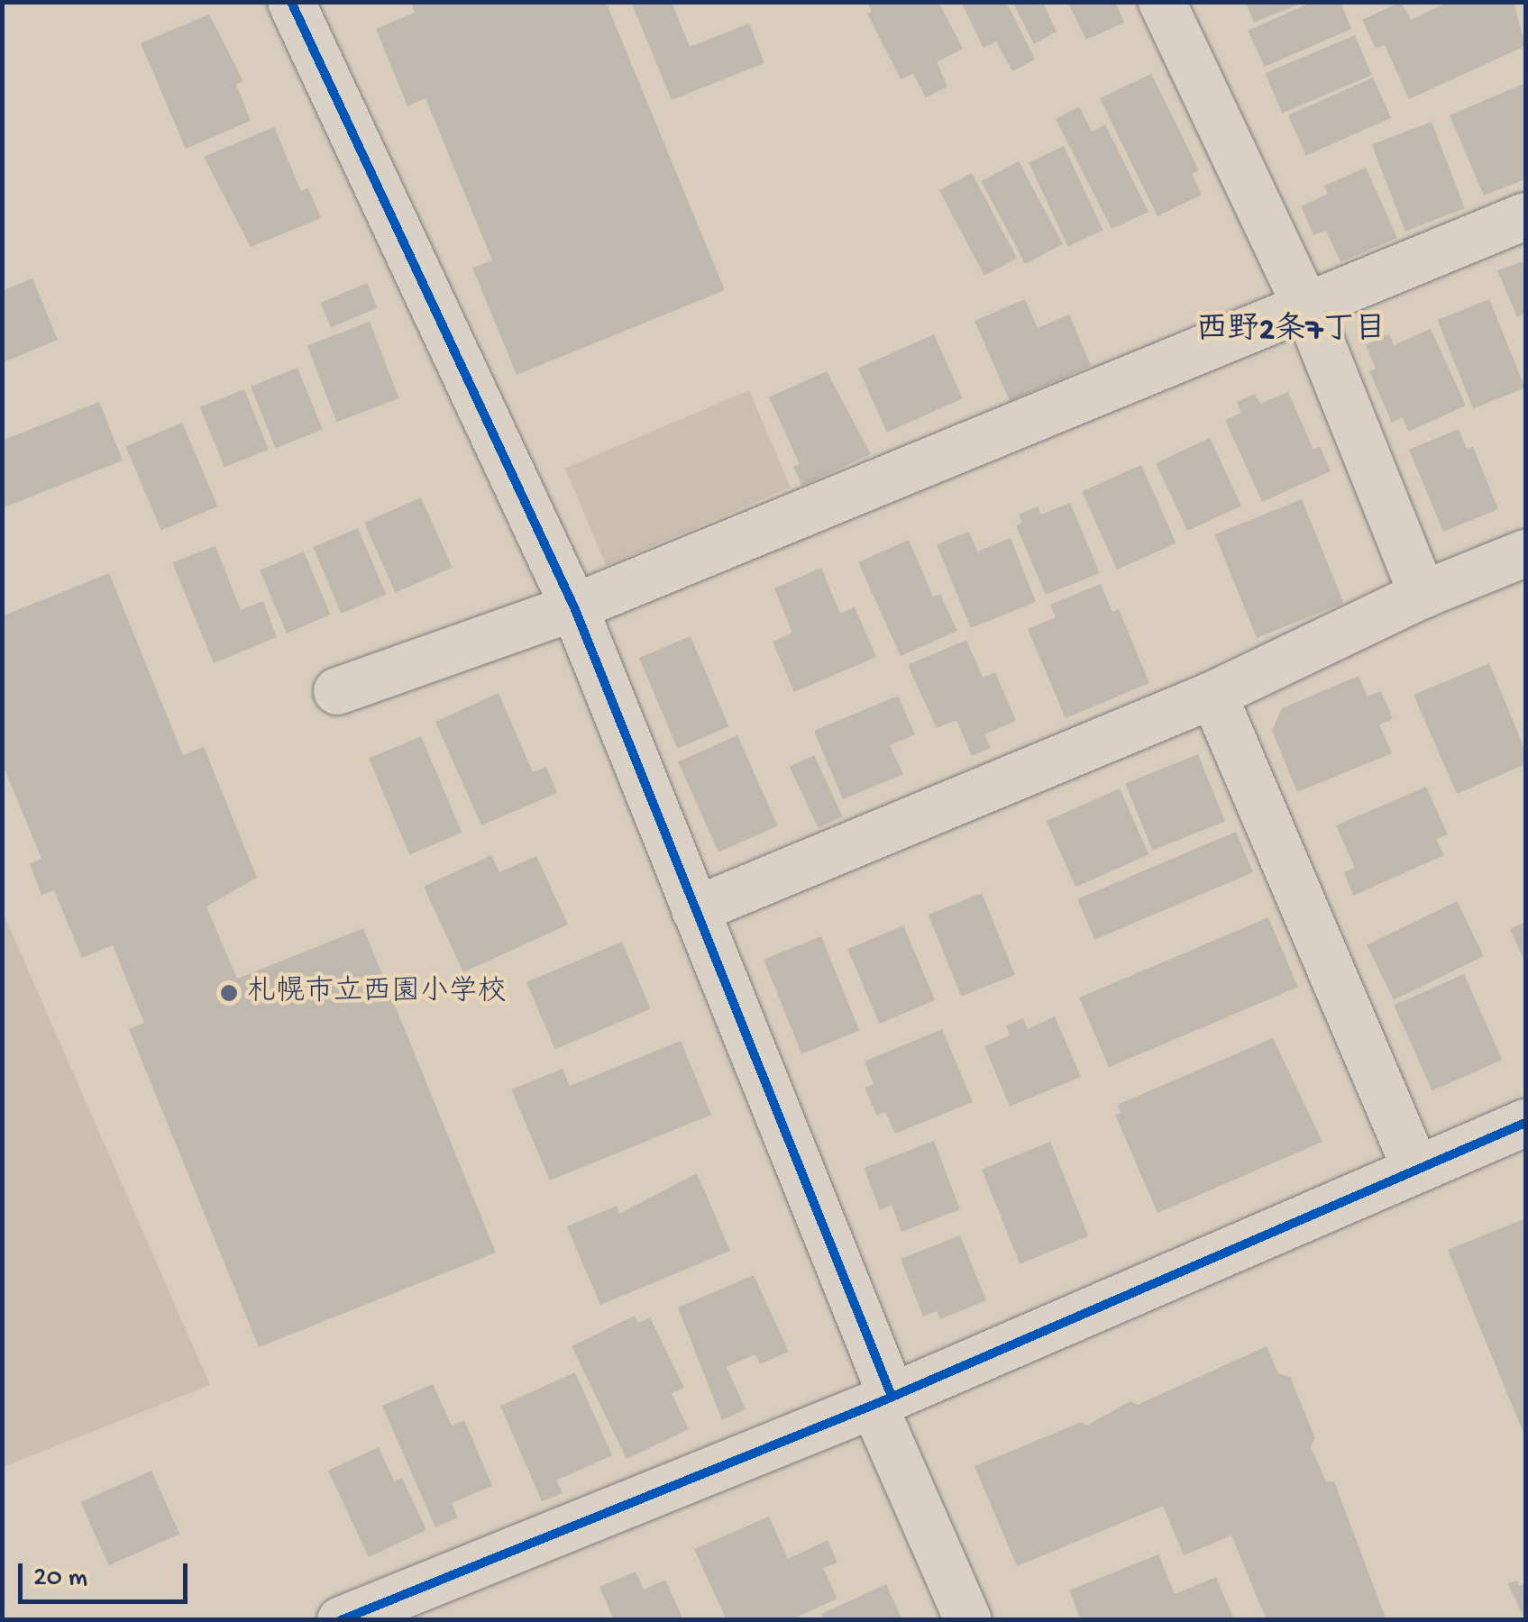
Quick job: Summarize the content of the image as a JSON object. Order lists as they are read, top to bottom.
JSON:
{
  "districts": ["西野2条7丁目"],
  "places": ["札幌市立西園小学校"],
  "scale_bar": "20 m"
}
